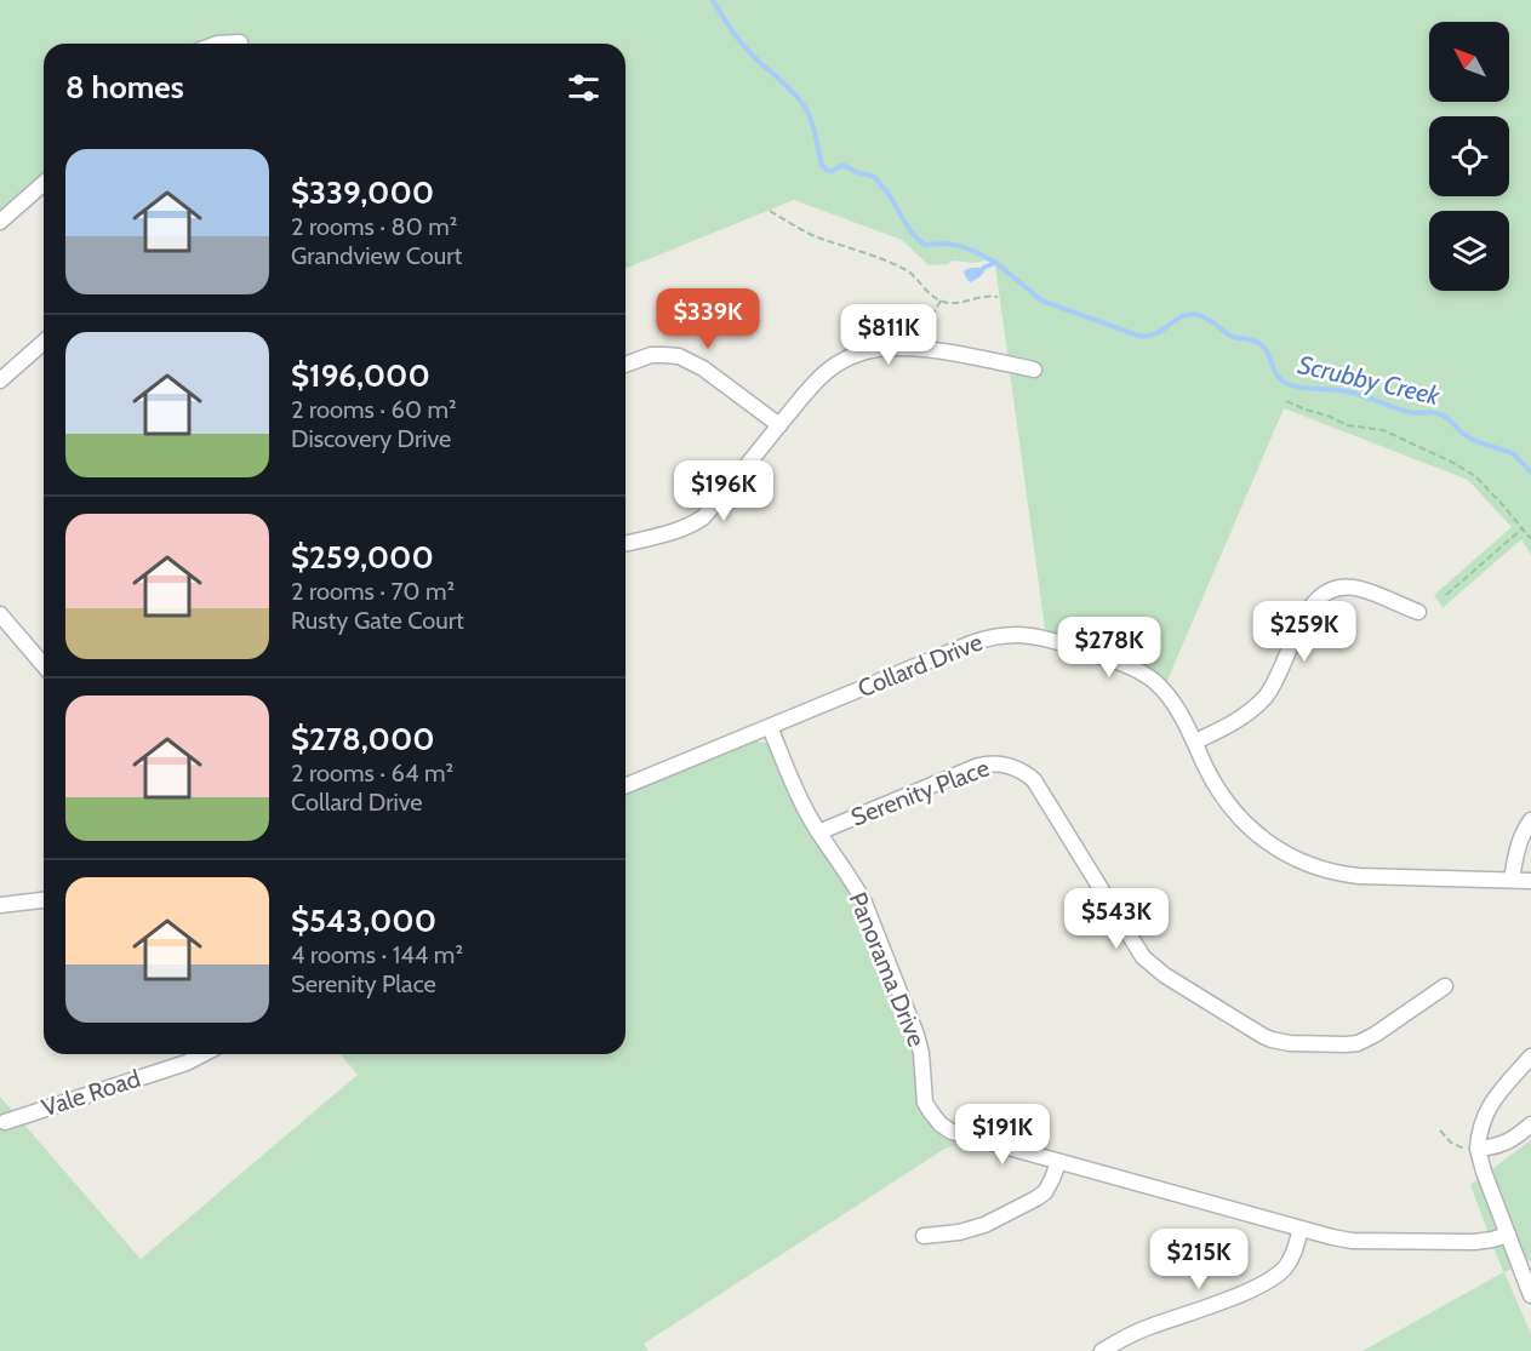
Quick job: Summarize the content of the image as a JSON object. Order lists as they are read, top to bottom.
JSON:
{
  "streets": {
    "street": [
      "Collard Drive",
      "Serenity Place",
      "Panorama Drive",
      "Vale Road"
    ]
  },
  "crossings": [
    ["Collard Drive", "Panorama Drive"],
    ["Serenity Place", "Panorama Drive"]
  ],
  "water": ["Scrubby Creek"],
  "north": "top left",
  "page": {
    "heading": "8 homes",
    "list": [
      {
        "name": "$339,000",
        "note": "2 rooms · 80 m² · Grandview Court"
      },
      {
        "name": "$196,000",
        "note": "2 rooms · 60 m² · Discovery Drive"
      },
      {
        "name": "$259,000",
        "note": "2 rooms · 70 m² · Rusty Gate Court"
      },
      {
        "name": "$278,000",
        "note": "2 rooms · 64 m² · Collard Drive"
      },
      {
        "name": "$543,000",
        "note": "4 rooms · 144 m² · Serenity Place"
      }
    ],
    "price": [
      "$339K",
      "$811K",
      "$196K",
      "$259K",
      "$278K",
      "$543K",
      "$191K",
      "$215K"
    ]
  }
}
